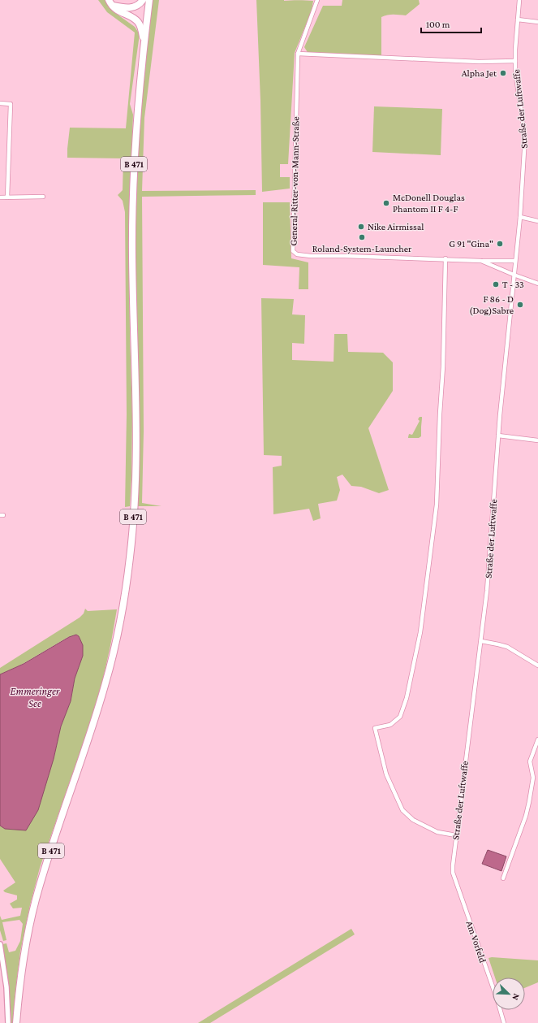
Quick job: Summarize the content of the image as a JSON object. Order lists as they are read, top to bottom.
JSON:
{
  "streets": {
    "highway": ["B 471"],
    "street": ["Straße der Luftwaffe", "General-Ritter-von-Mann-Straße", "Am Vorfeld"]
  },
  "crossings": [
    ["Straße der Luftwaffe", "General-Ritter-von-Mann-Straße"],
    ["Straße der Luftwaffe", "Am Vorfeld"]
  ],
  "water": ["Emmeringer See"],
  "places": [
    "Alpha Jet",
    "McDonell Douglas Phantom II F 4-F",
    "Nike Airmissal",
    "Roland-System-Launcher",
    "G 91 \"Gina\"",
    "T - 33",
    "F 86 - D (Dog)Sabre"
  ],
  "scale_bar": "100 m",
  "north": "bottom right"
}
